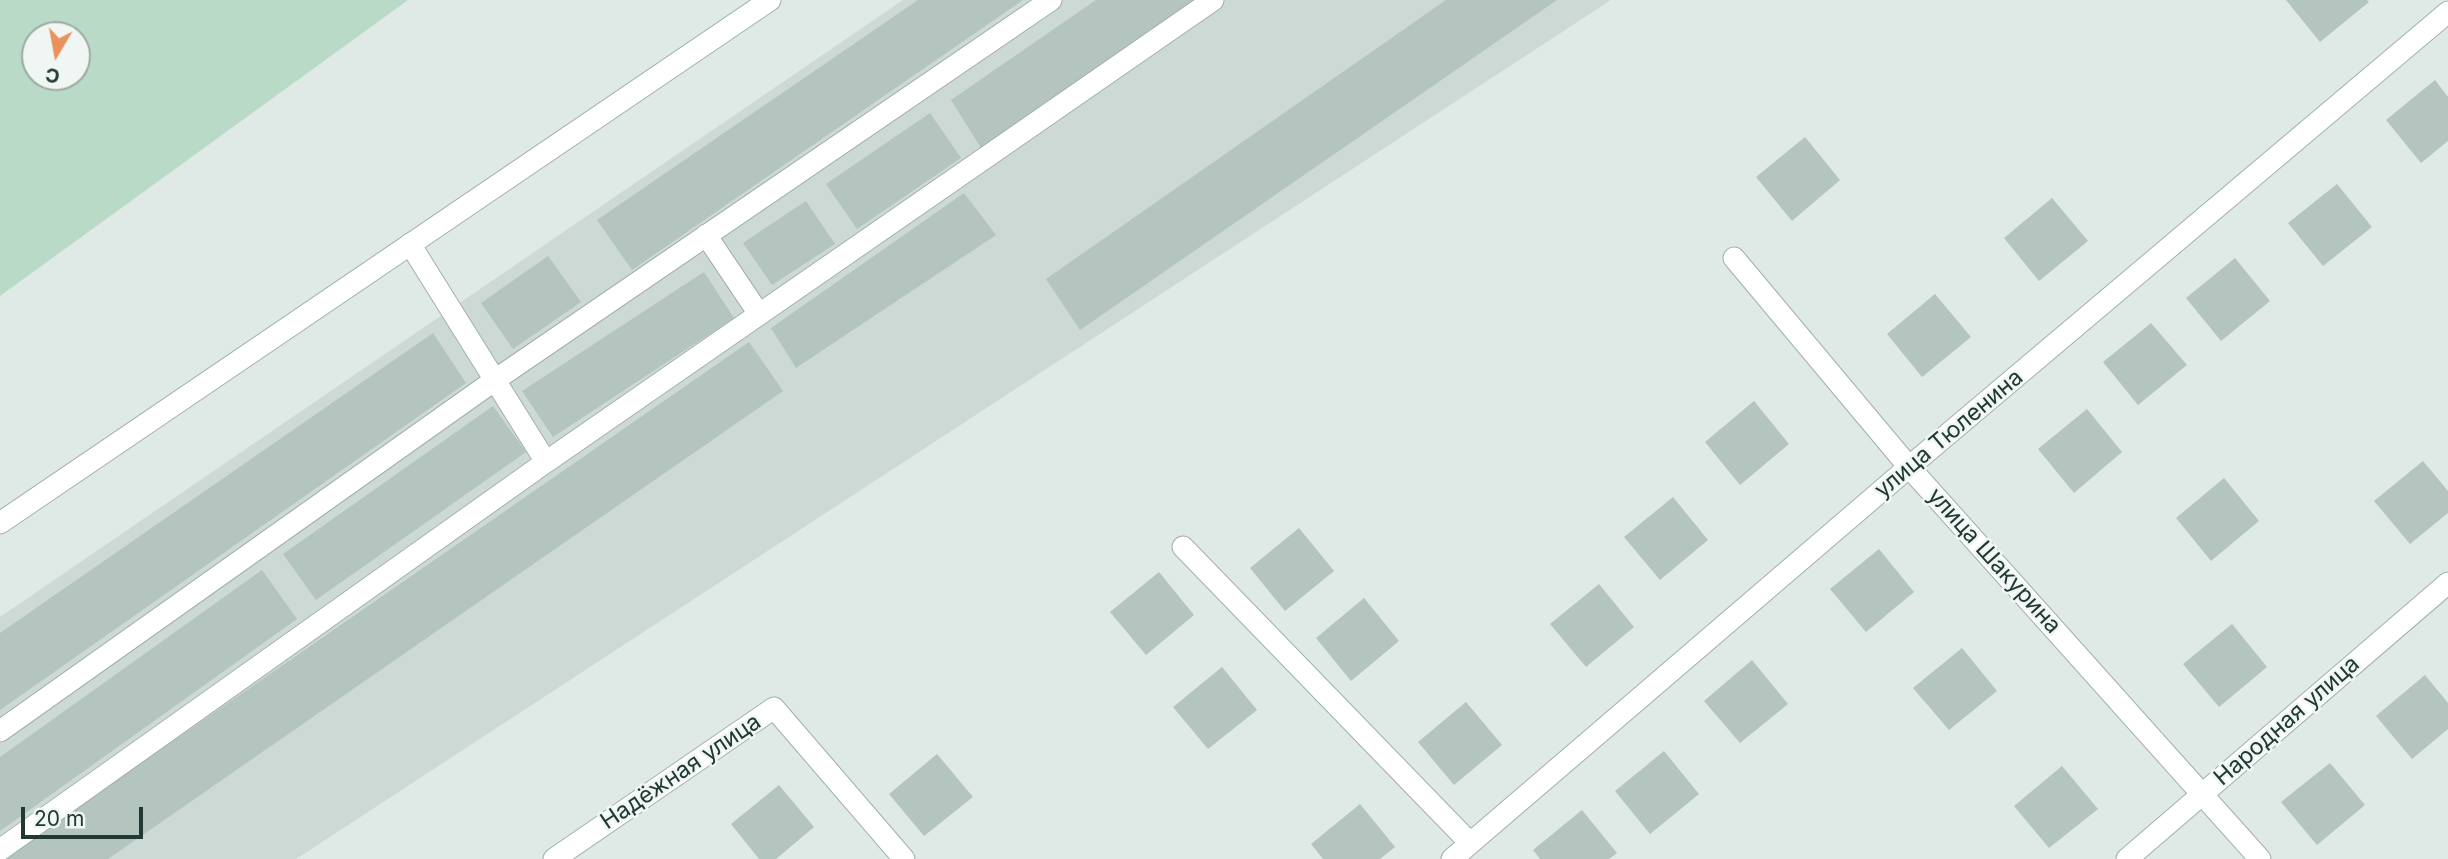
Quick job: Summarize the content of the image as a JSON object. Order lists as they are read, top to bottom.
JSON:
{
  "streets": {
    "street": [
      "улица Тюленина",
      "улица Шакурина",
      "Народная улица",
      "Надёжная улица"
    ]
  },
  "crossings": [
    ["улица Тюленина", "улица Шакурина"],
    ["улица Шакурина", "Народная улица"]
  ],
  "scale_bar": "20 m",
  "north": "bottom"
}
